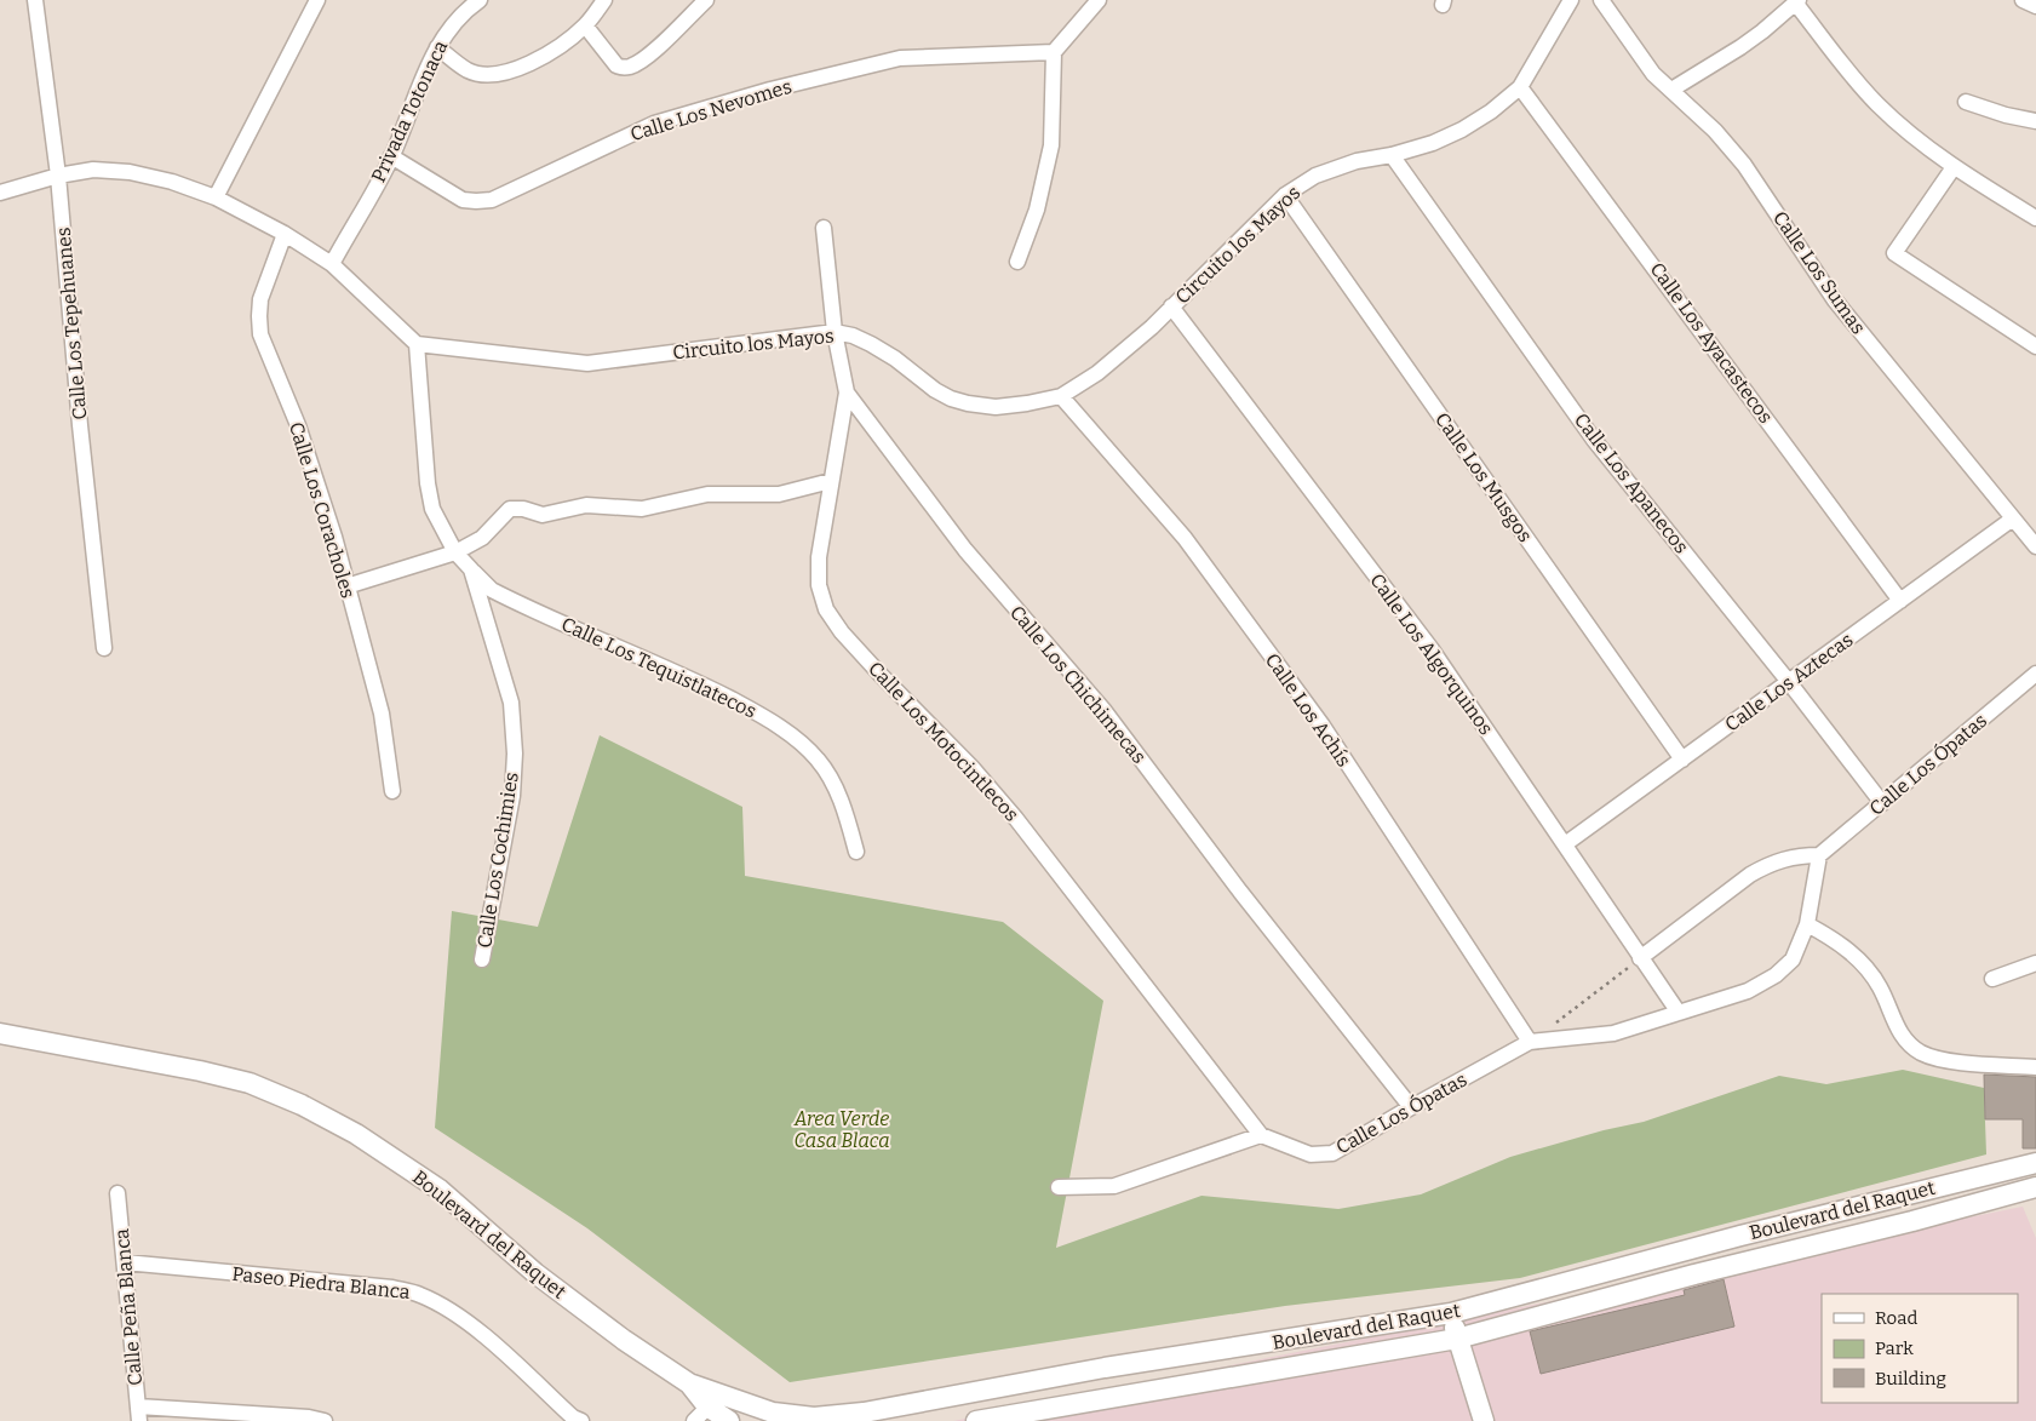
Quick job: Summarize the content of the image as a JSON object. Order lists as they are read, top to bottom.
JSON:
{
  "streets": {
    "street": [
      "Calle Los Nevomes",
      "Privada Totonaca",
      "Circuito los Mayos",
      "Calle Los Sumas",
      "Calle Los Tepehuanes",
      "Calle Los Ayacastecos",
      "Calle Los Musgos",
      "Calle Los Apanecos",
      "Calle Los Coracholes",
      "Calle Los Algorquinos",
      "Calle Los Tequistlatecos",
      "Calle Los Aztecas",
      "Calle Los Chichimecas",
      "Calle Los Achís",
      "Calle Los Motocintlecos",
      "Calle Los Ópatas",
      "Calle Los Cochimies",
      "Boulevard del Raquet",
      "Paseo Piedra Blanca",
      "Calle Peña Blanca"
    ]
  },
  "crossings": [
    ["Calle Los Nevomes", "Privada Totonaca"],
    ["Circuito los Mayos", "Calle Los Ayacastecos"],
    ["Circuito los Mayos", "Calle Los Musgos"],
    ["Circuito los Mayos", "Calle Los Apanecos"],
    ["Circuito los Mayos", "Calle Los Algorquinos"],
    ["Circuito los Mayos", "Calle Los Chichimecas"],
    ["Circuito los Mayos", "Calle Los Achís"],
    ["Circuito los Mayos", "Calle Los Cochimies"],
    ["Calle Los Sumas", "Calle Los Aztecas"],
    ["Calle Los Ayacastecos", "Calle Los Aztecas"],
    ["Calle Los Musgos", "Calle Los Aztecas"],
    ["Calle Los Apanecos", "Calle Los Aztecas"],
    ["Calle Los Apanecos", "Calle Los Ópatas"],
    ["Calle Los Algorquinos", "Calle Los Aztecas"],
    ["Calle Los Algorquinos", "Calle Los Ópatas"],
    ["Calle Los Tequistlatecos", "Calle Los Cochimies"],
    ["Calle Los Chichimecas", "Calle Los Motocintlecos"],
    ["Calle Los Chichimecas", "Calle Los Ópatas"],
    ["Calle Los Achís", "Calle Los Ópatas"],
    ["Calle Los Motocintlecos", "Calle Los Ópatas"],
    ["Paseo Piedra Blanca", "Calle Peña Blanca"]
  ],
  "parks": ["Area Verde Casa Blaca"],
  "legend": ["Road", "Park", "Building"]
}
